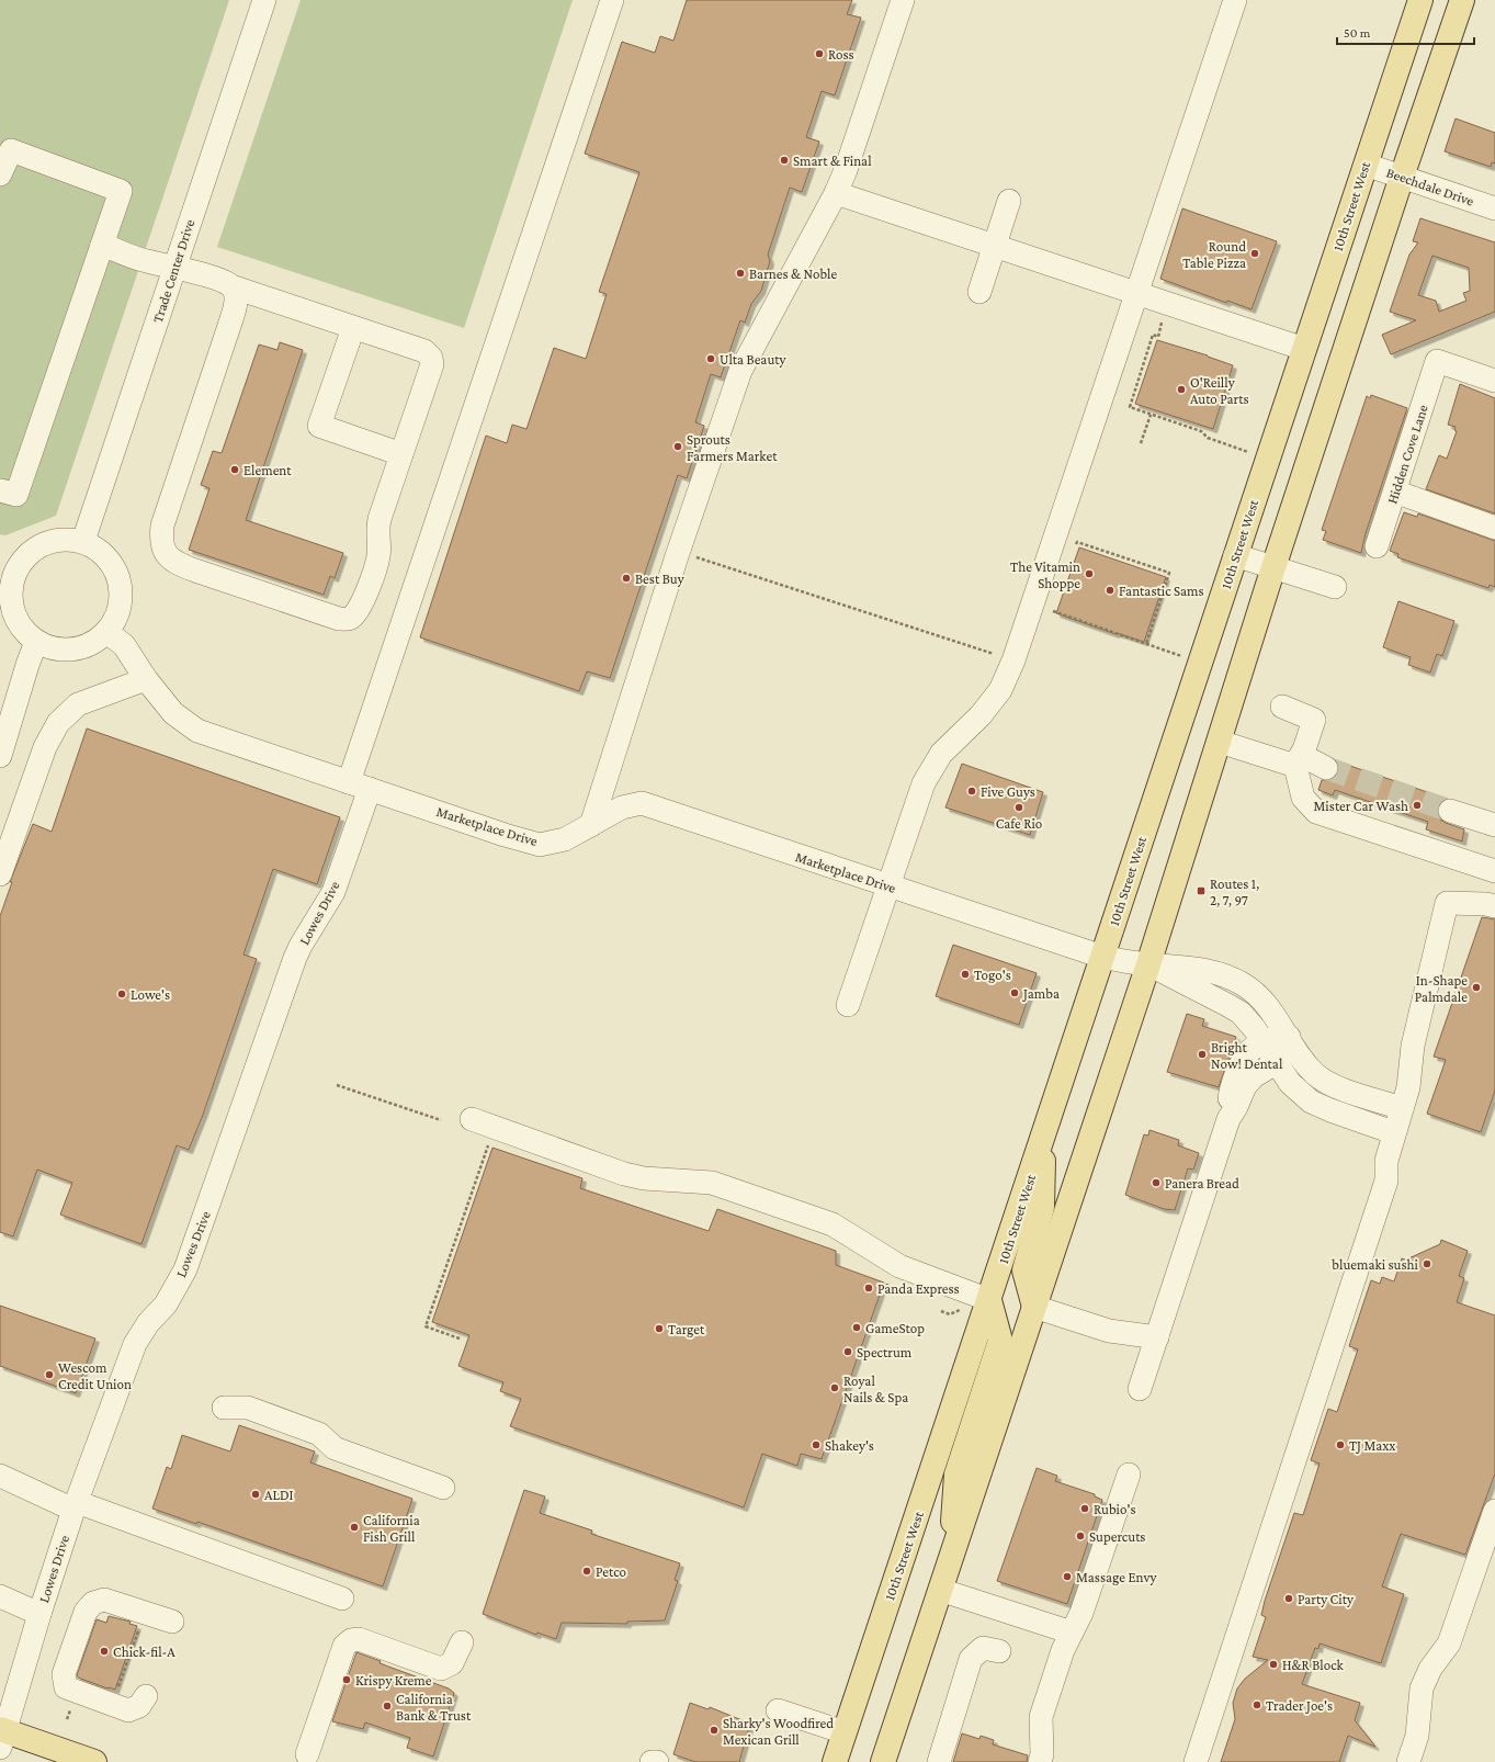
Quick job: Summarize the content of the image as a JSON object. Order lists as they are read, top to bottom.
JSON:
{
  "streets": {
    "main road": ["10th Street West"],
    "street": [
      "Beechdale Drive",
      "Trade Center Drive",
      "Hidden Cove Lane",
      "Marketplace Drive",
      "Lowes Drive"
    ]
  },
  "crossings": [
    ["Beechdale Drive", "10th Street West"],
    ["10th Street West", "Marketplace Drive"],
    ["Trade Center Drive", "Marketplace Drive"],
    ["Marketplace Drive", "Lowes Drive"]
  ],
  "places": {
    "other": [
      "Ross",
      "Smart & Final",
      "Round Table Pizza",
      "Barnes & Noble",
      "Ulta Beauty",
      "O'Reilly Auto Parts",
      "Sprouts Farmers Market",
      "Element",
      "The Vitamin Shoppe",
      "Best Buy",
      "Fantastic Sams",
      "Five Guys",
      "Mister Car Wash",
      "Cafe Rio",
      "Togo's",
      "In-Shape Palmdale",
      "Jamba",
      "Lowe's",
      "Bright Now! Dental",
      "Panera Bread",
      "bluemaki sushi",
      "Panda Express",
      "GameStop",
      "Target",
      "Spectrum",
      "Wescom Credit Union",
      "Royal Nails & Spa",
      "Shakey's",
      "TJ Maxx",
      "ALDI",
      "Rubio's",
      "California Fish Grill",
      "Supercuts",
      "Petco",
      "Massage Envy",
      "Party City",
      "Chick-fil-A",
      "H&R Block",
      "Krispy Kreme",
      "Trader Joe's",
      "California Bank & Trust",
      "Sharky's Woodfired Mexican Grill"
    ],
    "transit": ["Routes 1, 2, 7, 97"]
  },
  "scale_bar": "50 m"
}
